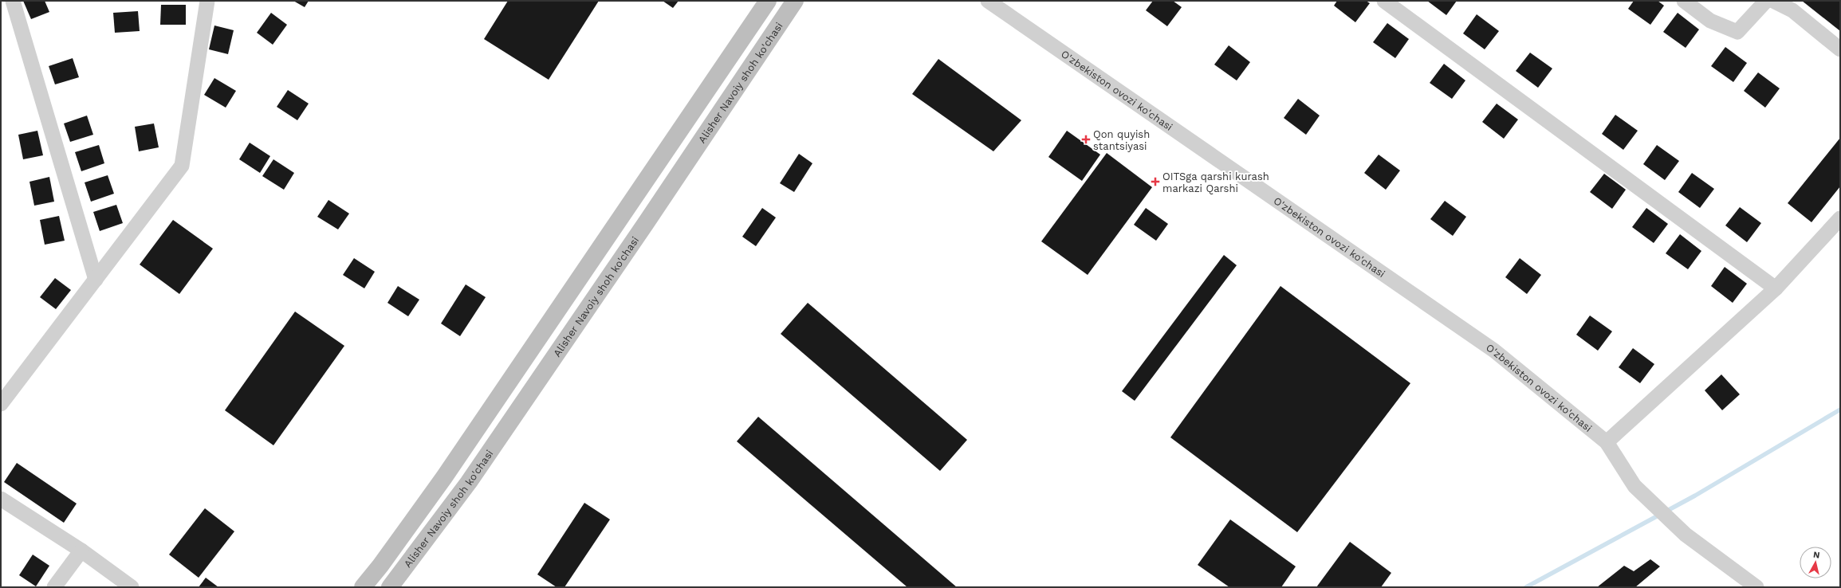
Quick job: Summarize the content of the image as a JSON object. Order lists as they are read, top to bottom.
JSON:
{
  "streets": {
    "main road": ["Alisher Navoiy shoh ko'chasi"],
    "street": ["O'zbekiston ovozi ko'chasi"]
  },
  "places": {
    "health": ["Qon quyish stantsiyasi", "OITSga qarshi kurash markazi Qarshi"]
  },
  "north": "top"
}
